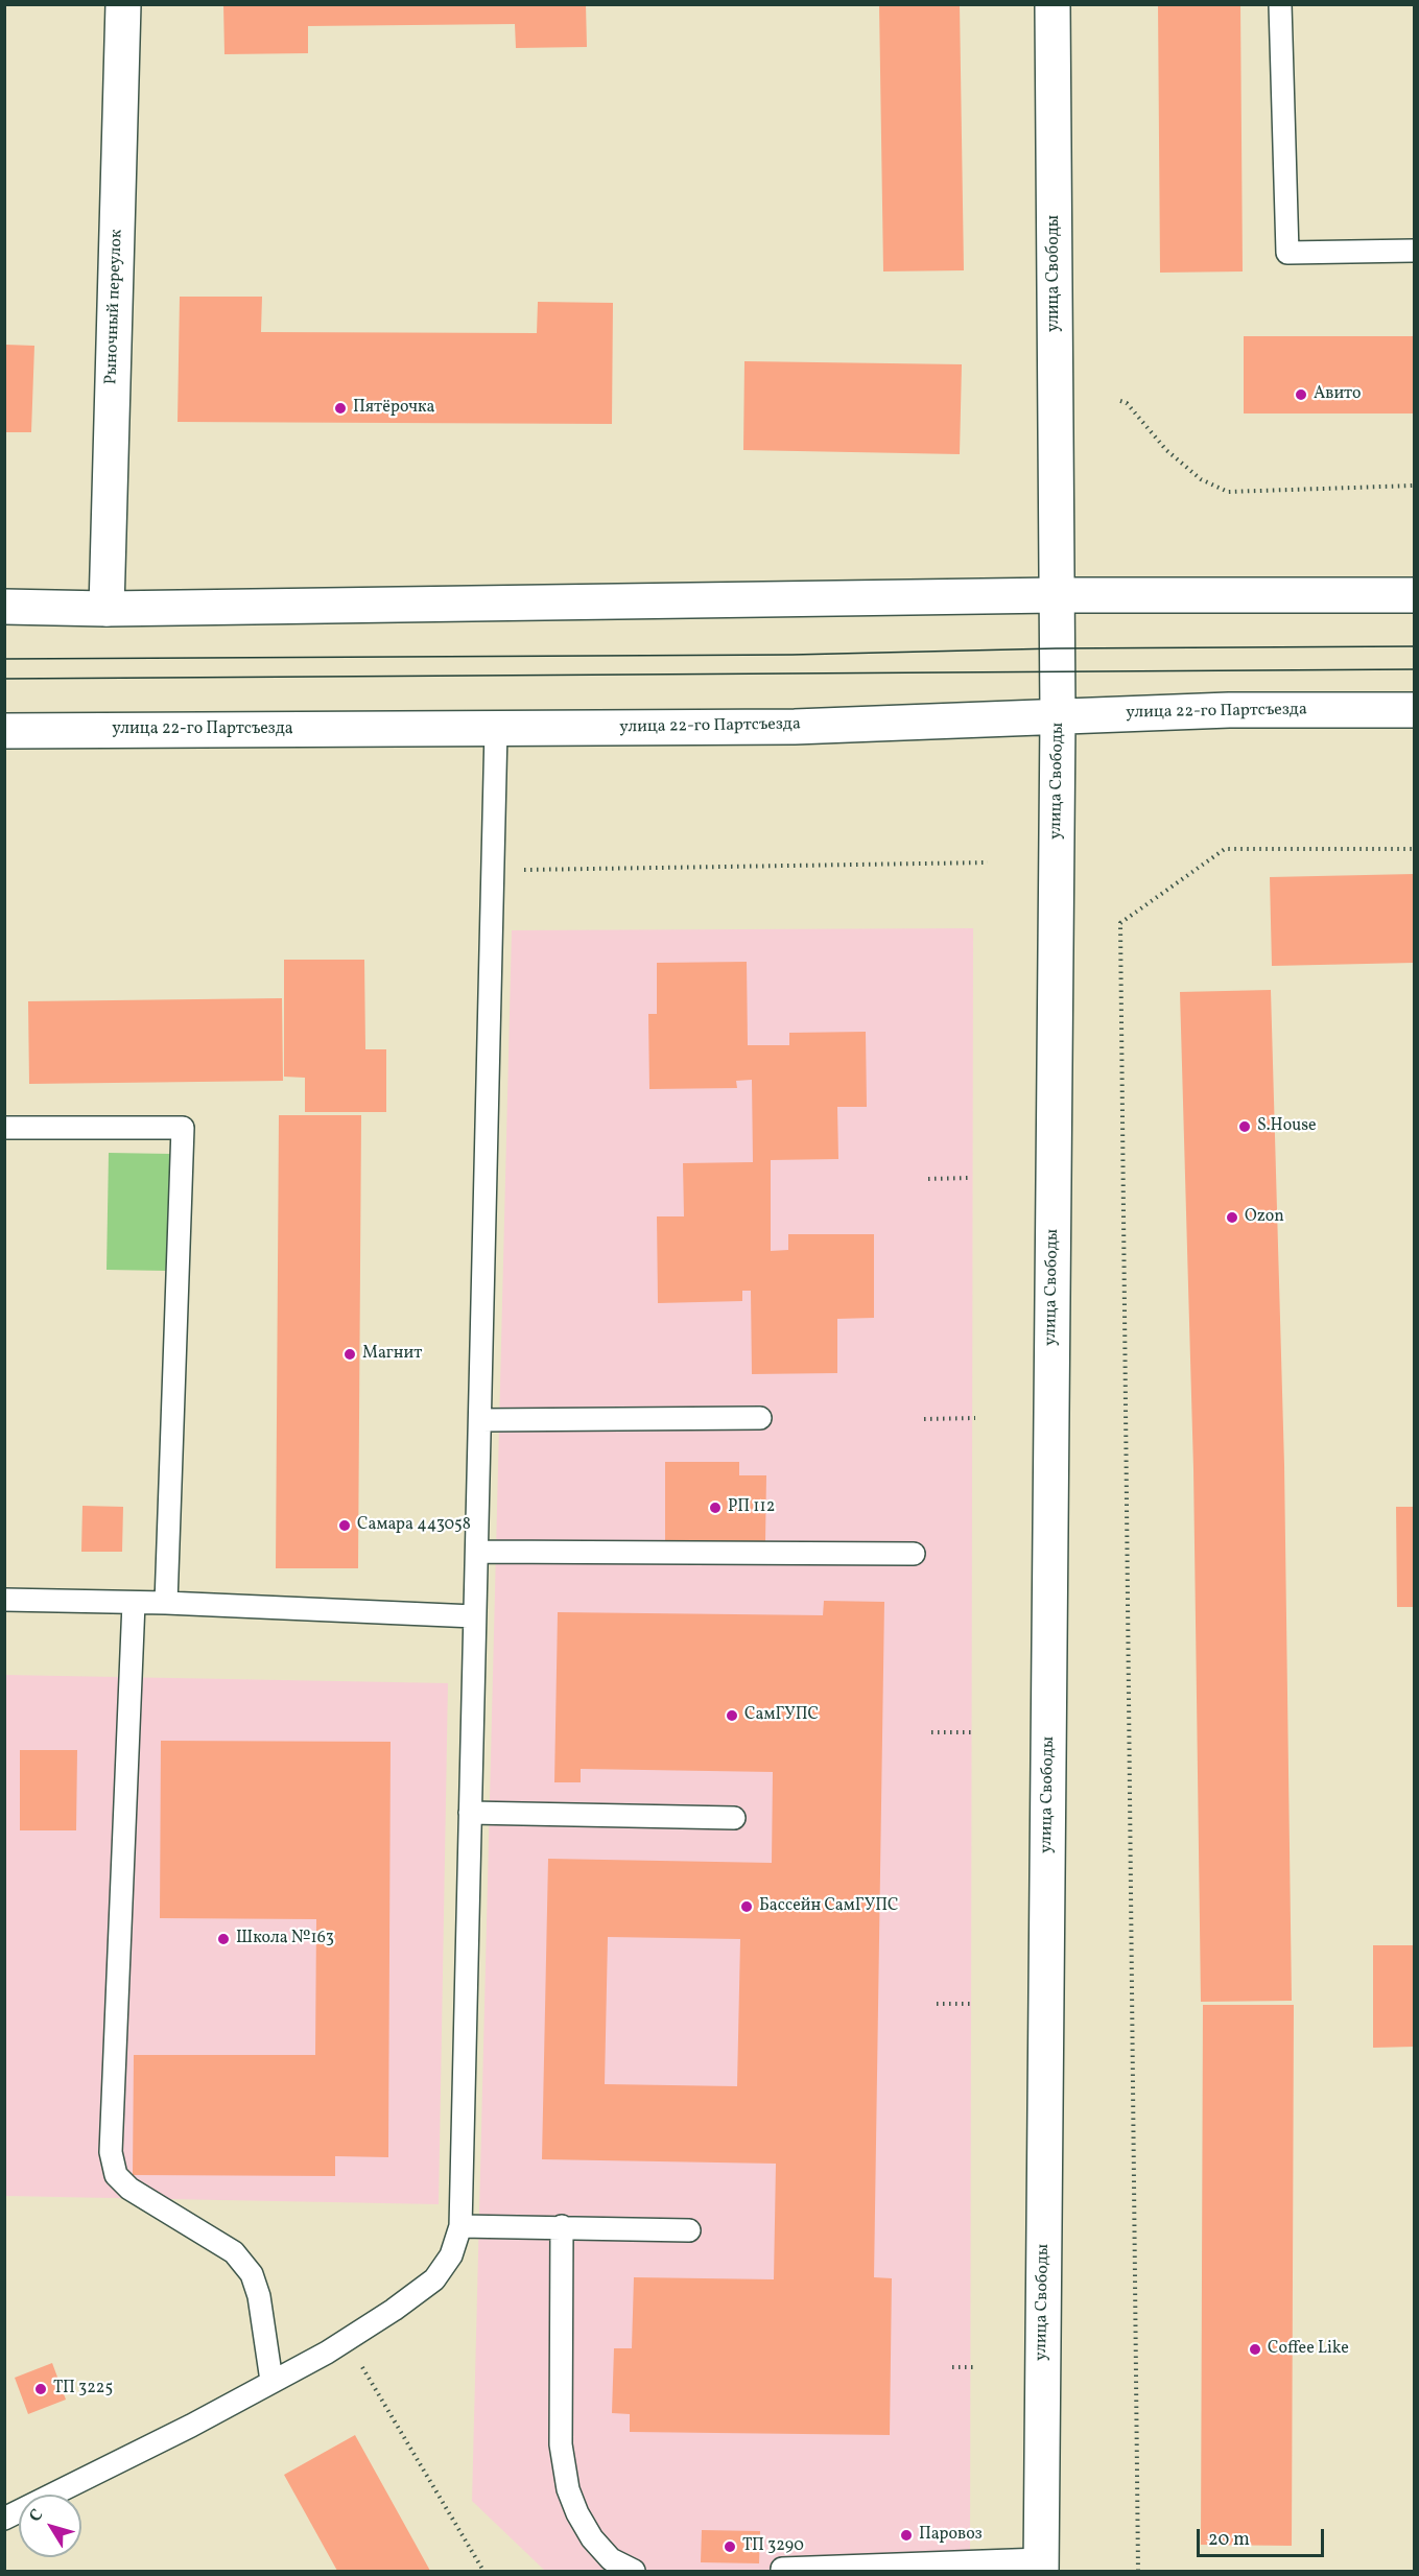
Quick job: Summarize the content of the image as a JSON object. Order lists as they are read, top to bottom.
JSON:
{
  "streets": {
    "main road": ["улица Свободы", "Рыночный переулок", "улица 22-го Партсъезда"]
  },
  "crossings": [
    ["улица Свободы", "улица 22-го Партсъезда"]
  ],
  "places": [
    "Авито",
    "Пятёрочка",
    "S.House",
    "Ozon",
    "Магнит",
    "РП 112",
    "Самара 443058",
    "СамГУПС",
    "Бассейн СамГУПС",
    "Школа №163",
    "Coffee Like",
    "ТП 3225",
    "Паровоз",
    "ТП 3290"
  ],
  "scale_bar": "20 m",
  "north": "top left"
}
